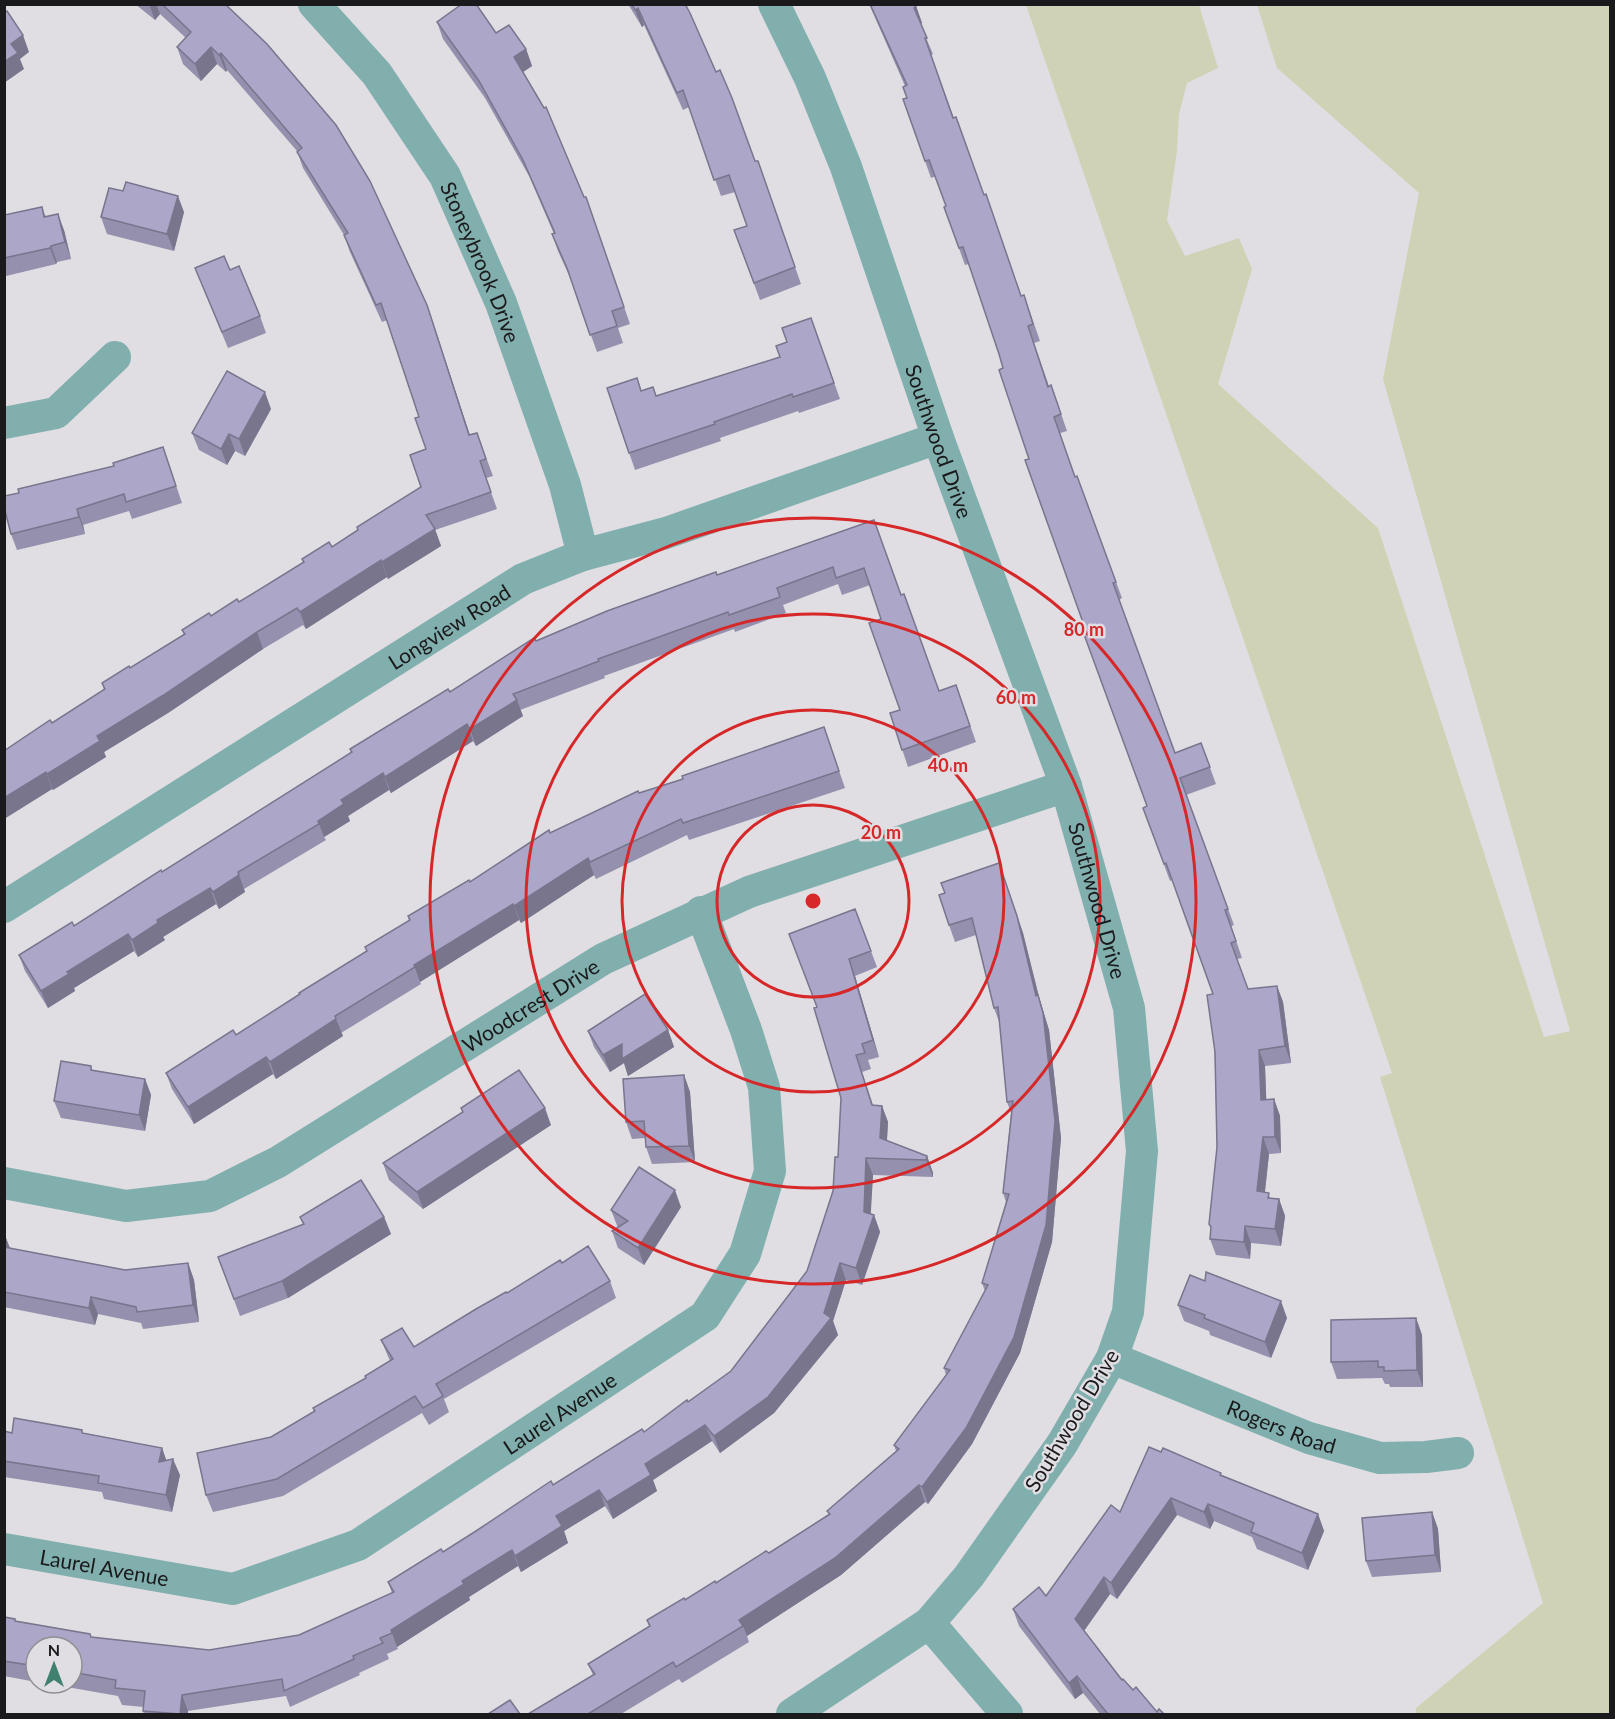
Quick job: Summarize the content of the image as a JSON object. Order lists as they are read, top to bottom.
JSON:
{
  "streets": {
    "street": [
      "Stoneybrook Drive",
      "Southwood Drive",
      "Longview Road",
      "Woodcrest Drive",
      "Laurel Avenue",
      "Rogers Road"
    ]
  },
  "crossings": [
    ["Stoneybrook Drive", "Longview Road"],
    ["Southwood Drive", "Longview Road"],
    ["Southwood Drive", "Woodcrest Drive"],
    ["Southwood Drive", "Rogers Road"],
    ["Woodcrest Drive", "Laurel Avenue"]
  ],
  "north": "top",
  "rings": [
    "80 m",
    "60 m",
    "40 m",
    "20 m"
  ]
}
